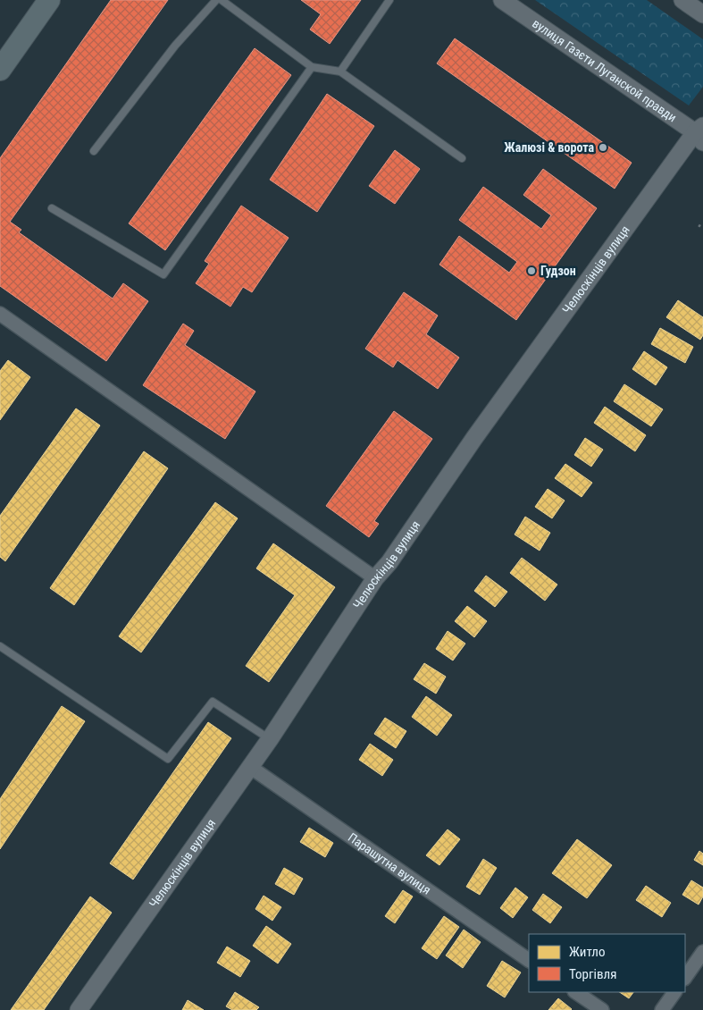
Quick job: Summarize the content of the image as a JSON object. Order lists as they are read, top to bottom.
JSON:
{
  "streets": {
    "street": ["вулиця Газєти Луганской правди", "Челюскінців вулиця", "Парашутна вулиця"]
  },
  "crossings": [
    ["вулиця Газєти Луганской правди", "Челюскінців вулиця"],
    ["Челюскінців вулиця", "Парашутна вулиця"]
  ],
  "places": ["Жалюзі & ворота", "Гудзон"],
  "legend": ["Житло", "Торгівля"]
}
